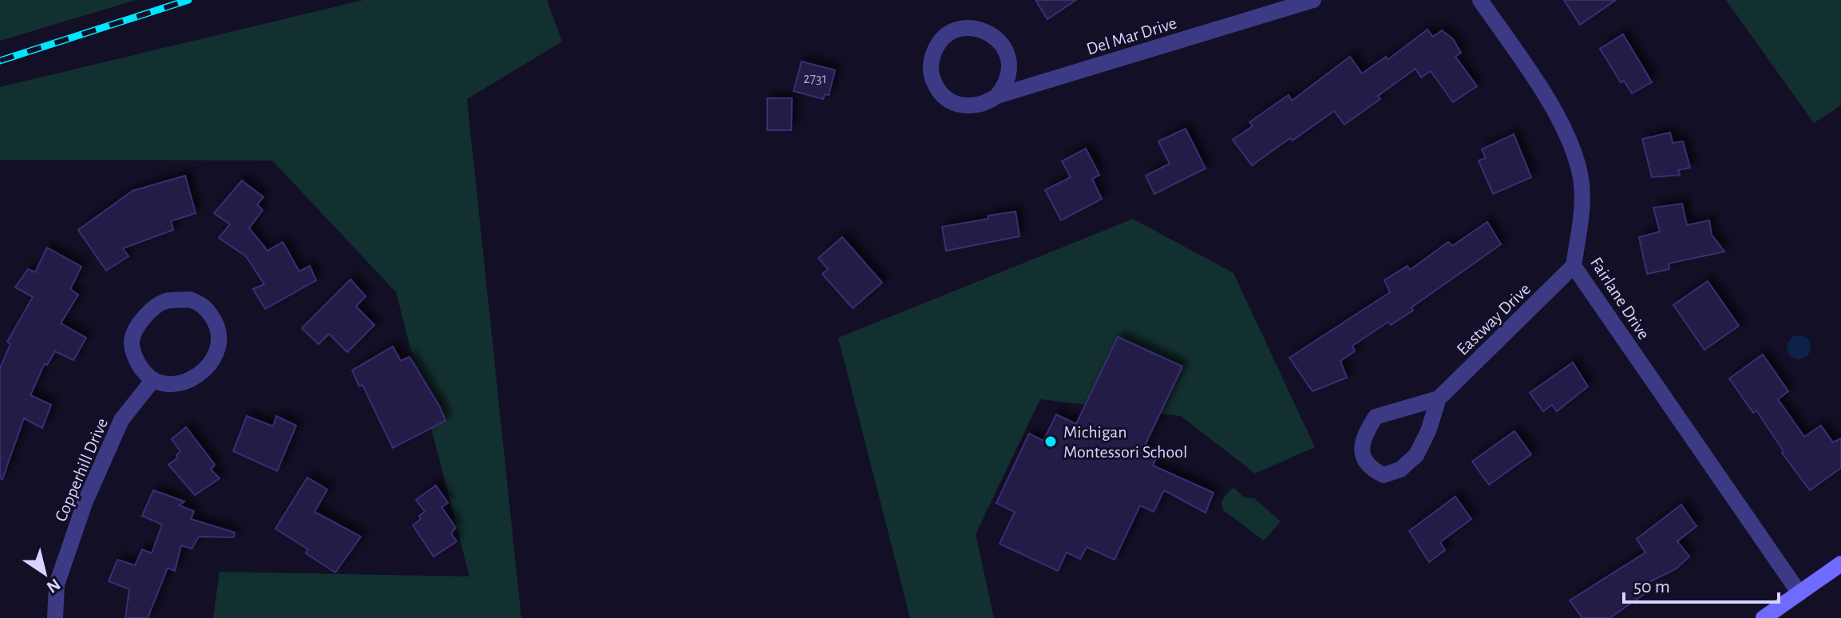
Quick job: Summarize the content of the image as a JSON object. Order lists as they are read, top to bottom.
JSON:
{
  "streets": {
    "street": [
      "Del Mar Drive",
      "Fairlane Drive",
      "Eastway Drive",
      "Copperhill Drive"
    ]
  },
  "crossings": [
    ["Fairlane Drive", "Eastway Drive"]
  ],
  "places": ["Michigan Montessori School"],
  "house_numbers": ["2731"],
  "scale_bar": "50 m",
  "north": "bottom right"
}
